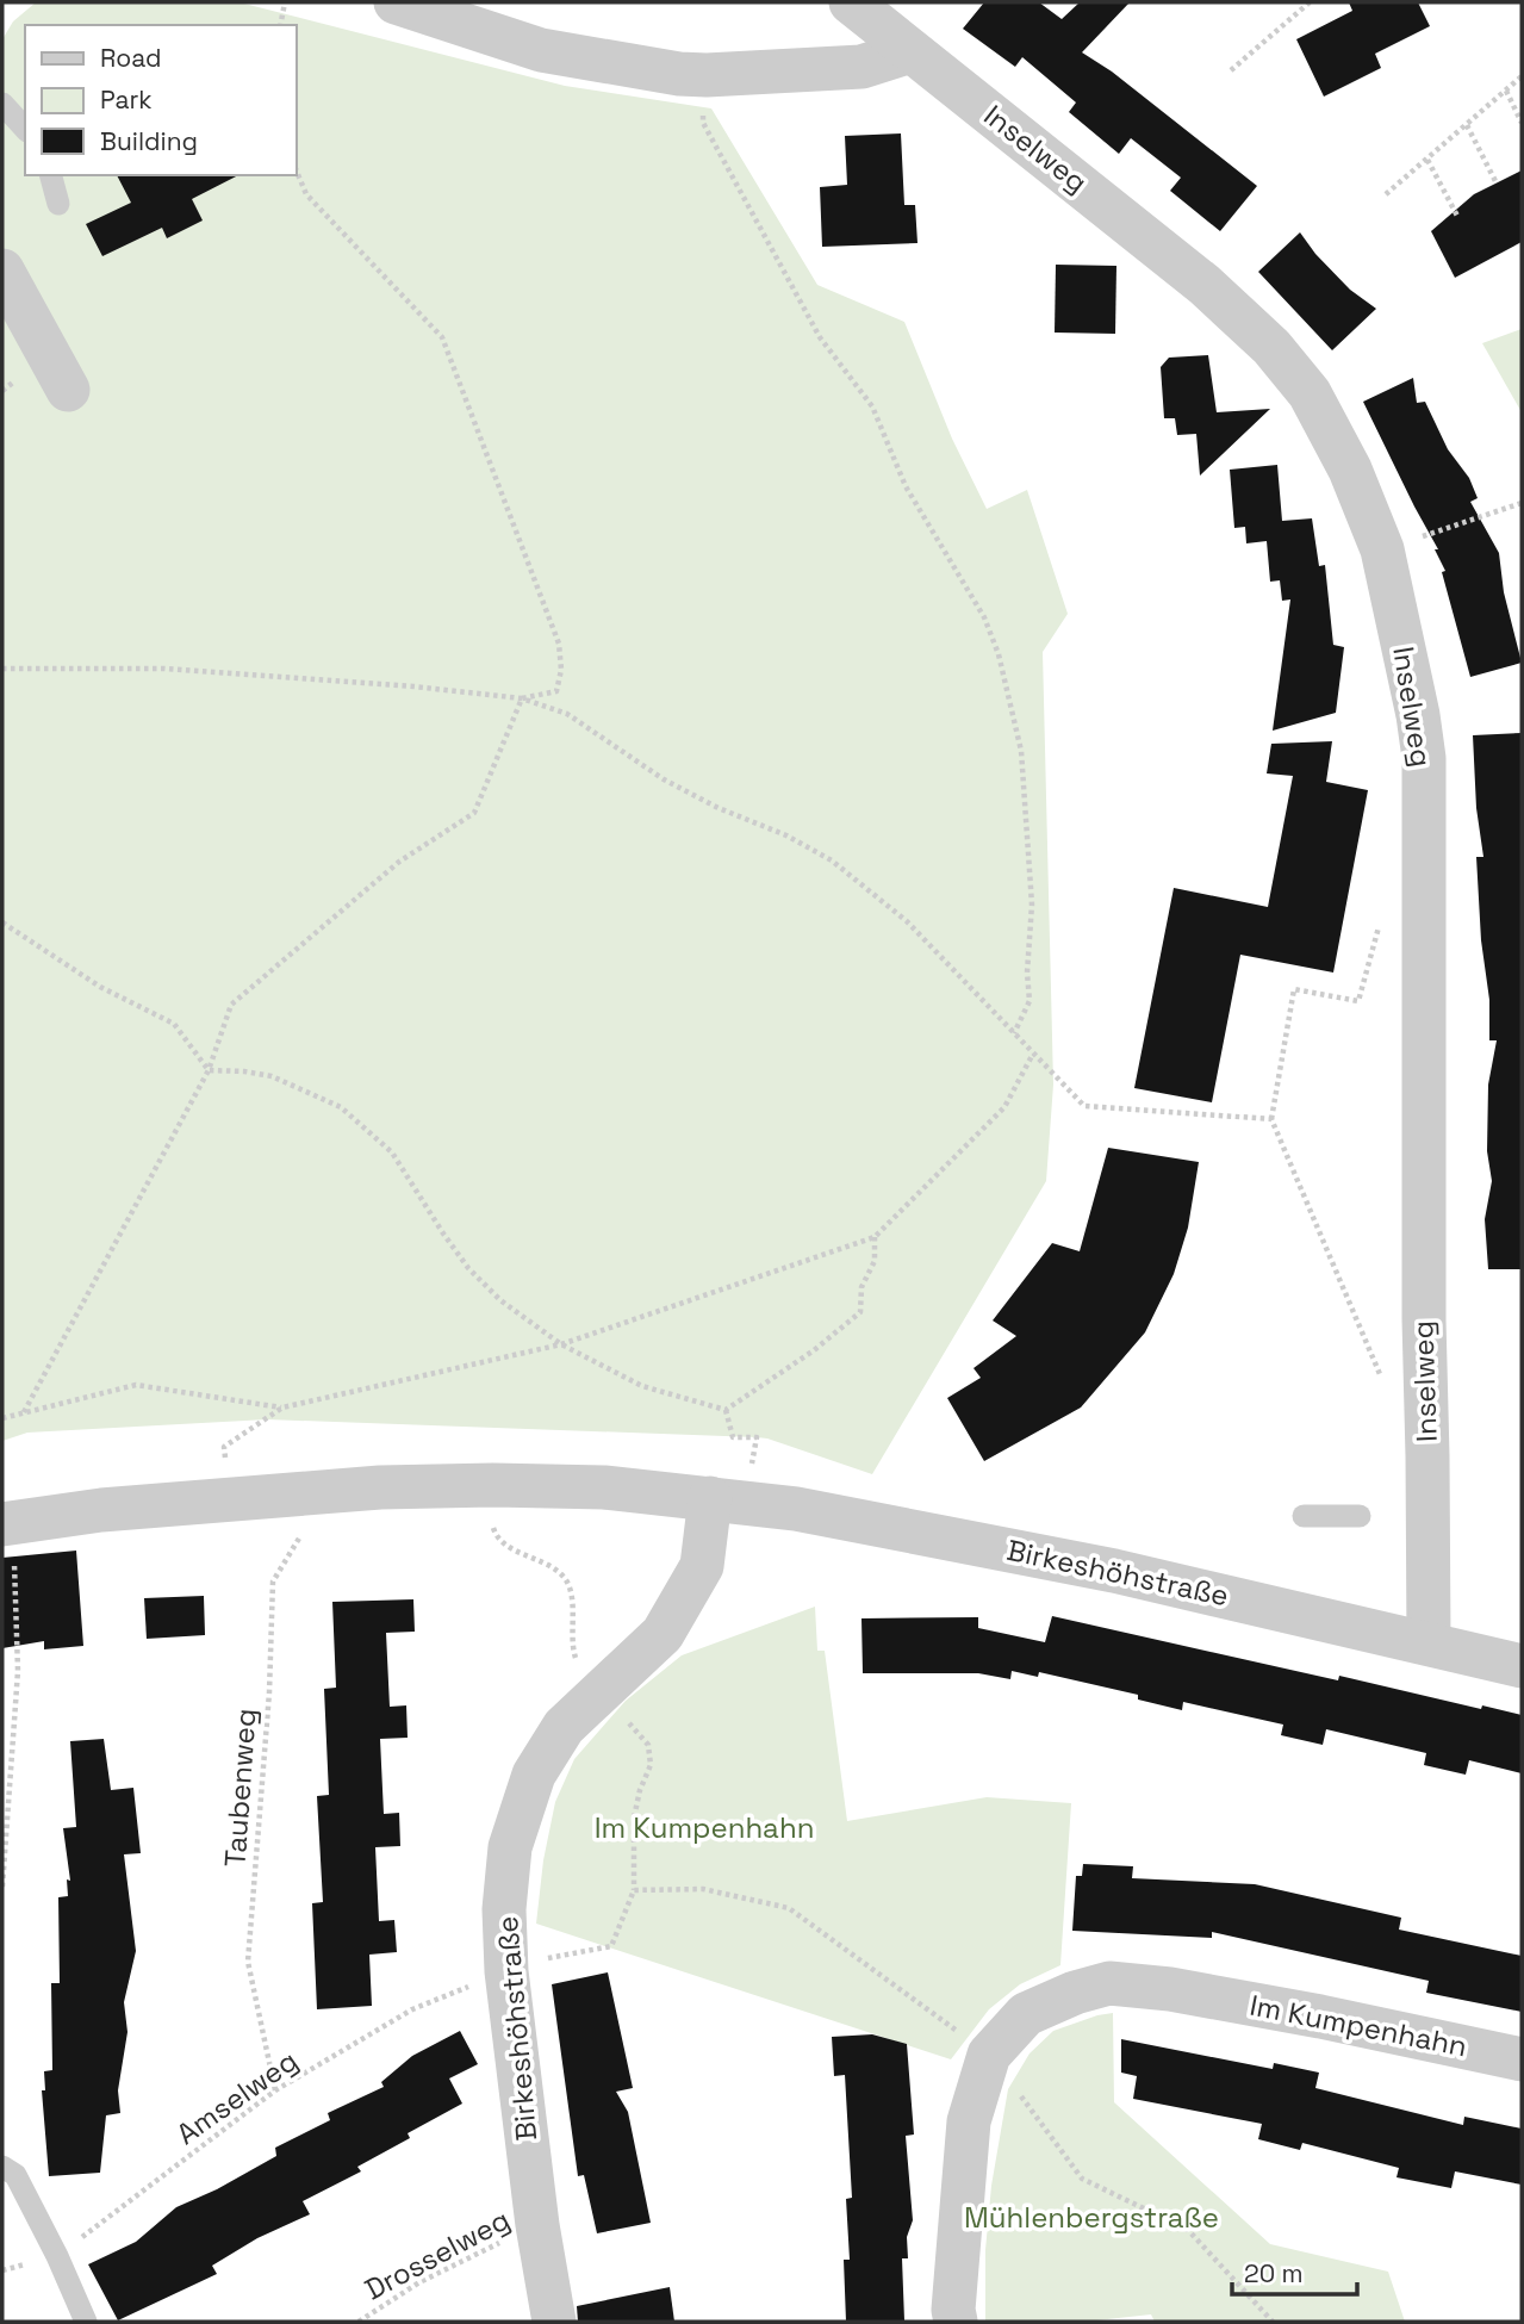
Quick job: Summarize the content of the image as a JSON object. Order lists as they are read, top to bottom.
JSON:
{
  "streets": {
    "street": ["Inselweg", "Birkeshöhstraße", "Im Kumpenhahn"],
    "path": ["Taubenweg", "Amselweg", "Drosselweg"]
  },
  "crossings": [
    ["Inselweg", "Birkeshöhstraße"],
    ["Birkeshöhstraße", "Taubenweg"],
    ["Birkeshöhstraße", "Amselweg"],
    ["Birkeshöhstraße", "Drosselweg"],
    ["Taubenweg", "Amselweg"],
    ["Im Kumpenhahn", "Amselweg"]
  ],
  "parks": ["Im Kumpenhahn", "Mühlenbergstraße"],
  "legend": ["Road", "Park", "Building"],
  "scale_bar": "20 m"
}
